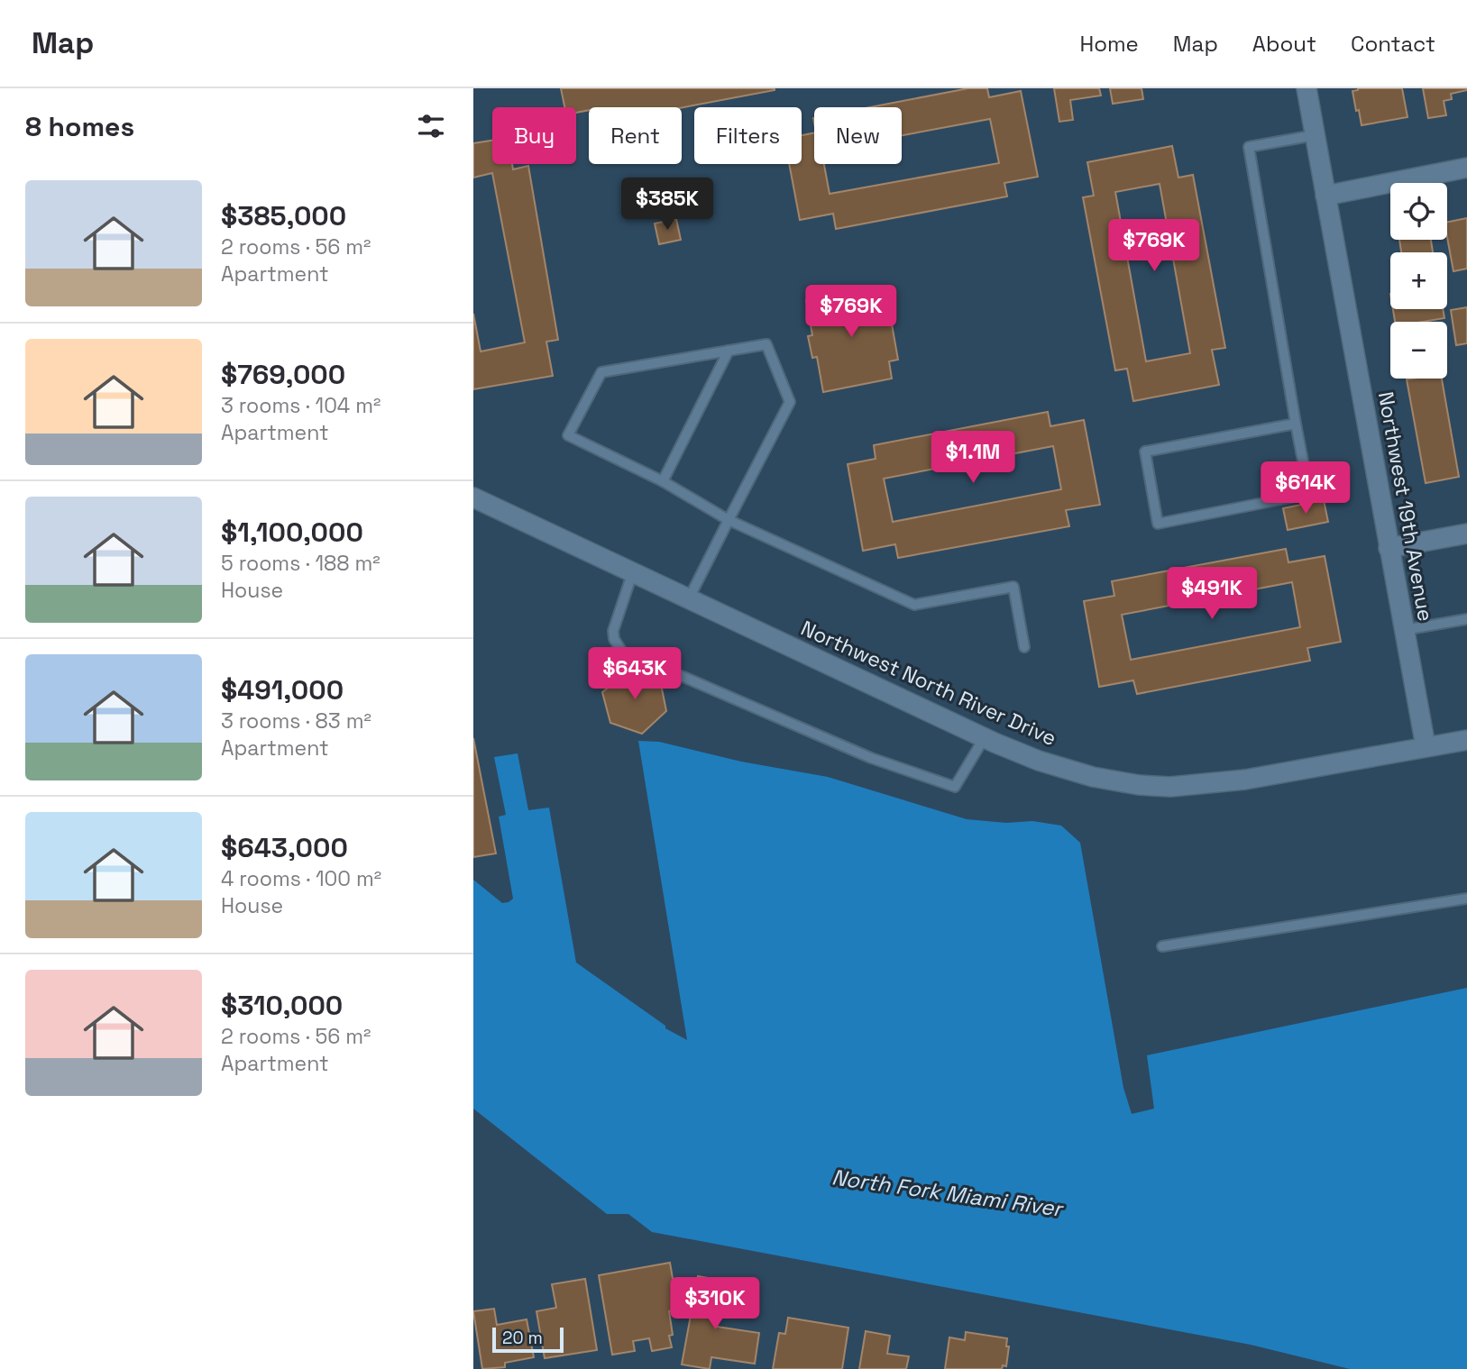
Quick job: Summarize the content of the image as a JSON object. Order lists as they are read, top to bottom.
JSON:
{
  "streets": {
    "street": ["Northwest 19th Avenue", "Northwest North River Drive"]
  },
  "crossings": [
    ["Northwest 19th Avenue", "Northwest North River Drive"]
  ],
  "water": ["North Fork Miami River"],
  "scale_bar": "20 m",
  "page": {
    "header": "Map",
    "nav": [
      "Home",
      "Map",
      "About",
      "Contact"
    ],
    "heading": "8 homes",
    "chip": [
      "Buy",
      "Rent",
      "Filters",
      "New"
    ],
    "list": [
      {
        "name": "$385,000",
        "note": "2 rooms · 56 m² · Apartment"
      },
      {
        "name": "$769,000",
        "note": "3 rooms · 104 m² · Apartment"
      },
      {
        "name": "$1,100,000",
        "note": "5 rooms · 188 m² · House"
      },
      {
        "name": "$491,000",
        "note": "3 rooms · 83 m² · Apartment"
      },
      {
        "name": "$643,000",
        "note": "4 rooms · 100 m² · House"
      },
      {
        "name": "$310,000",
        "note": "2 rooms · 56 m² · Apartment"
      }
    ],
    "price": [
      "$385K",
      "$769K",
      "$769K",
      "$1.1M",
      "$614K",
      "$491K",
      "$643K",
      "$310K"
    ],
    "map_buttons": ["+", "−"],
    "scale": "20 m"
  }
}
